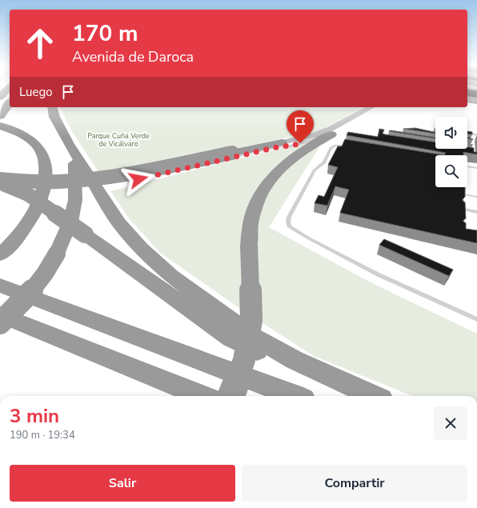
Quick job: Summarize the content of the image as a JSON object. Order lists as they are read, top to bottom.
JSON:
{
  "parks": ["Parque Cuña Verde de Vicálvaro"],
  "page": {
    "turn": ["170 m", "Avenida de Daroca"],
    "then": "Luego",
    "heading": ["3 min", "190 m · 19:34"],
    "buttons": ["Salir", "Compartir"]
  }
}
